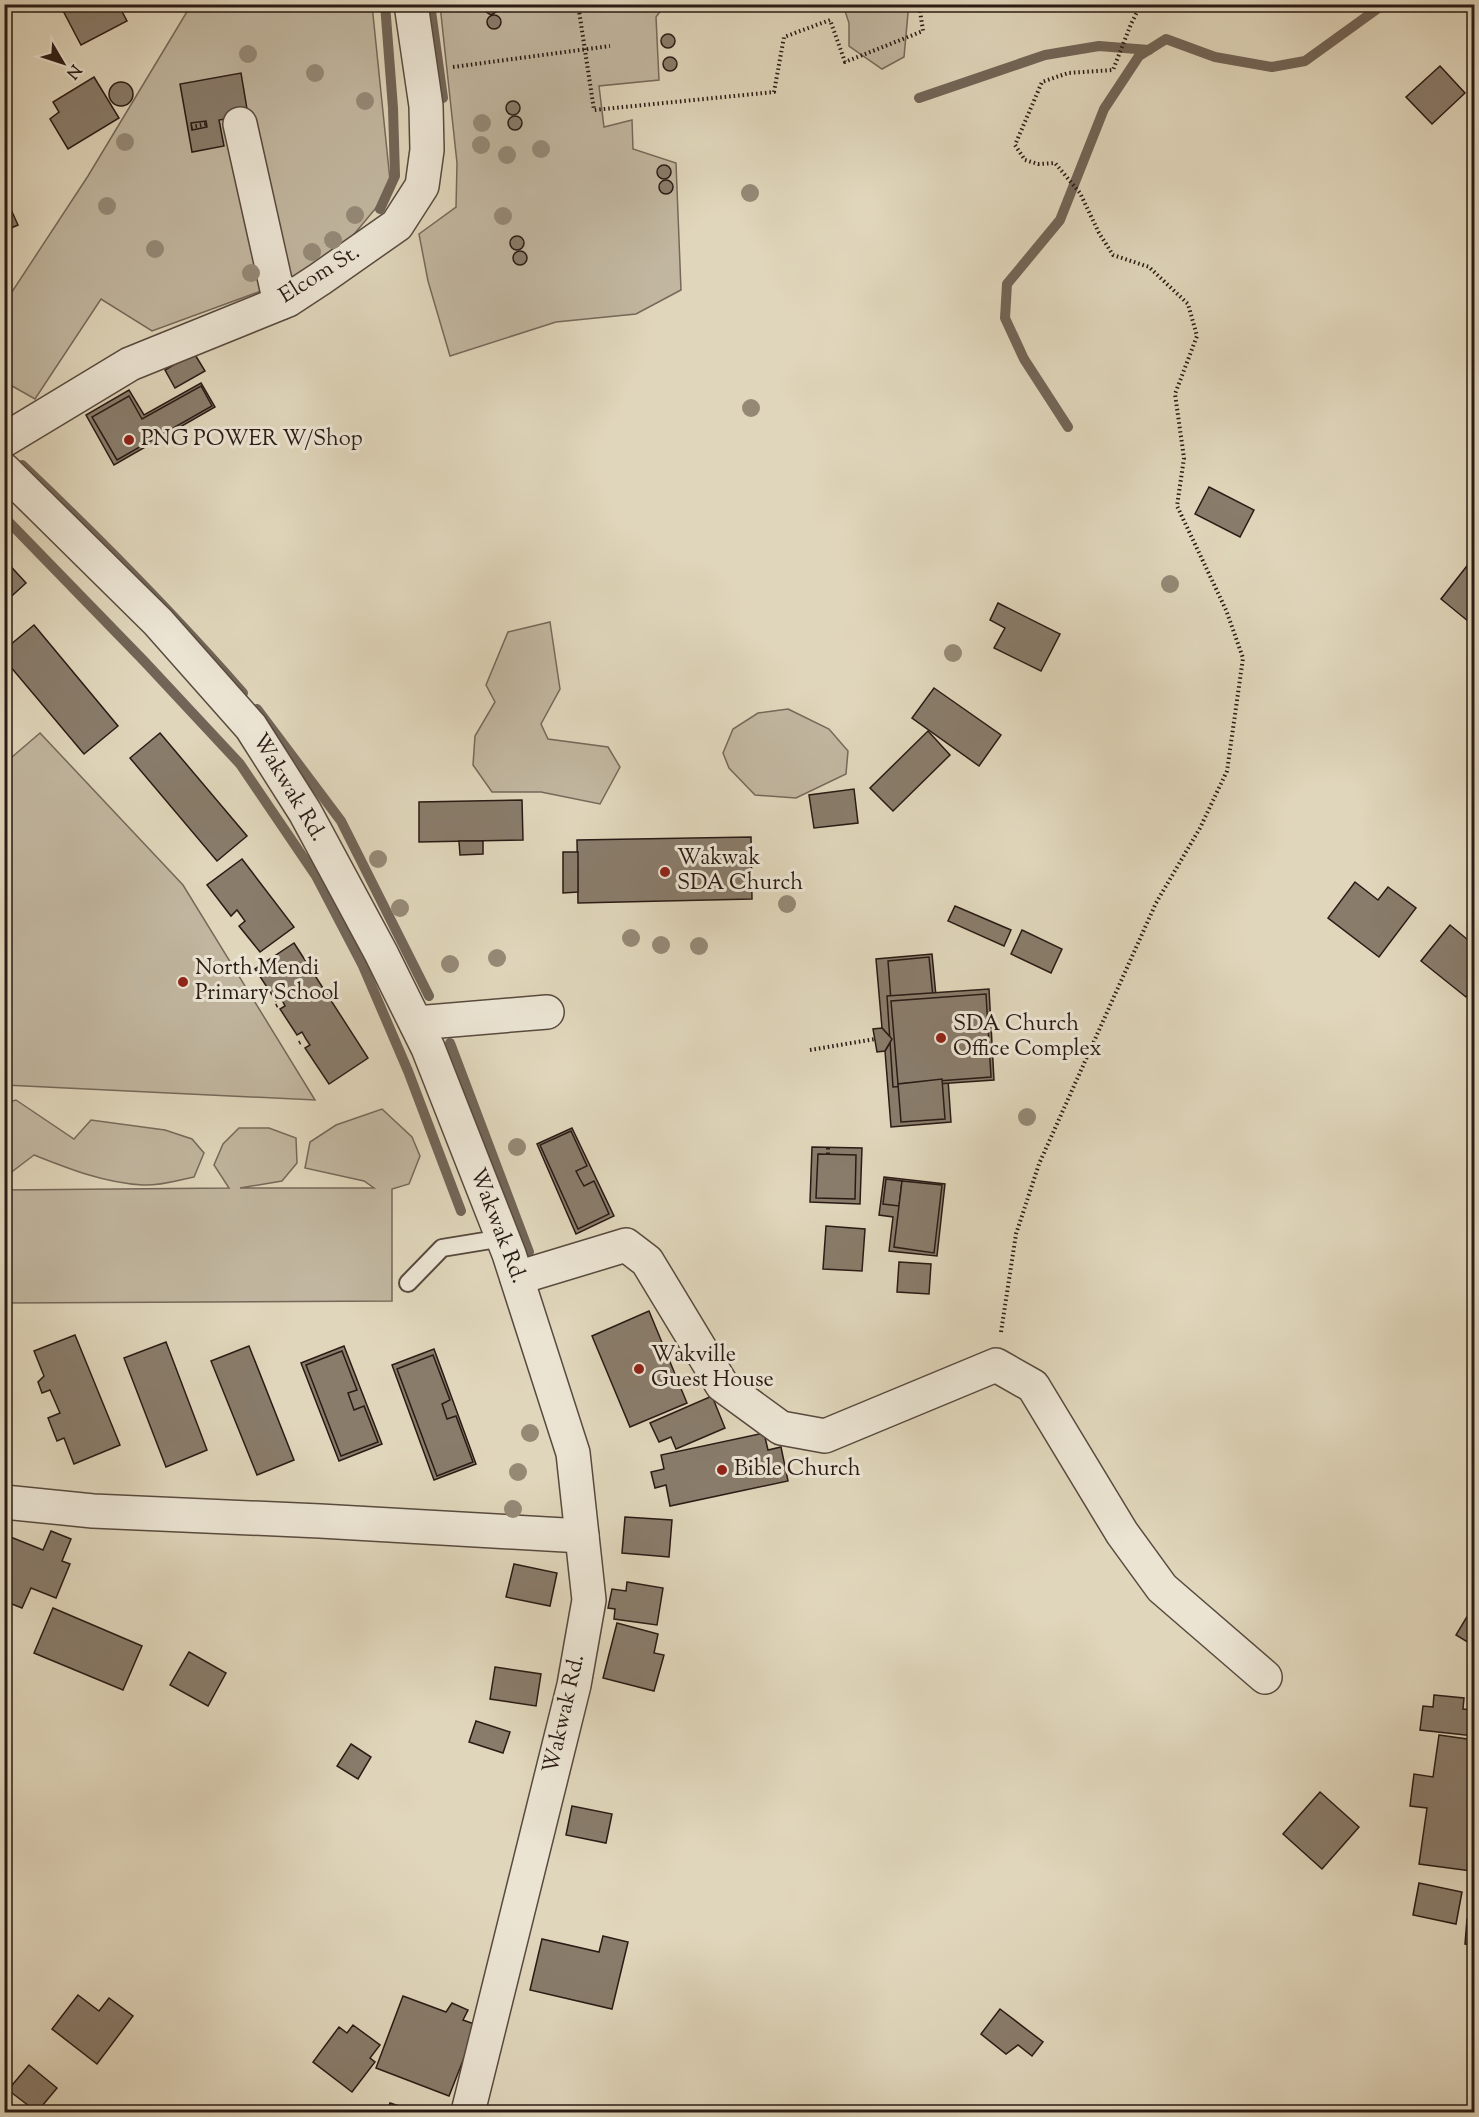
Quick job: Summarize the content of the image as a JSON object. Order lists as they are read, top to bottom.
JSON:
{
  "streets": {
    "street": ["Elcom St.", "Wakwak Rd."]
  },
  "places": [
    "PNG POWER W/Shop",
    "Wakwak SDA Church",
    "North Mendi Primary School",
    "SDA Church Office Complex",
    "Wakville Guest House",
    "Bible Church"
  ],
  "north": "bottom right"
}
